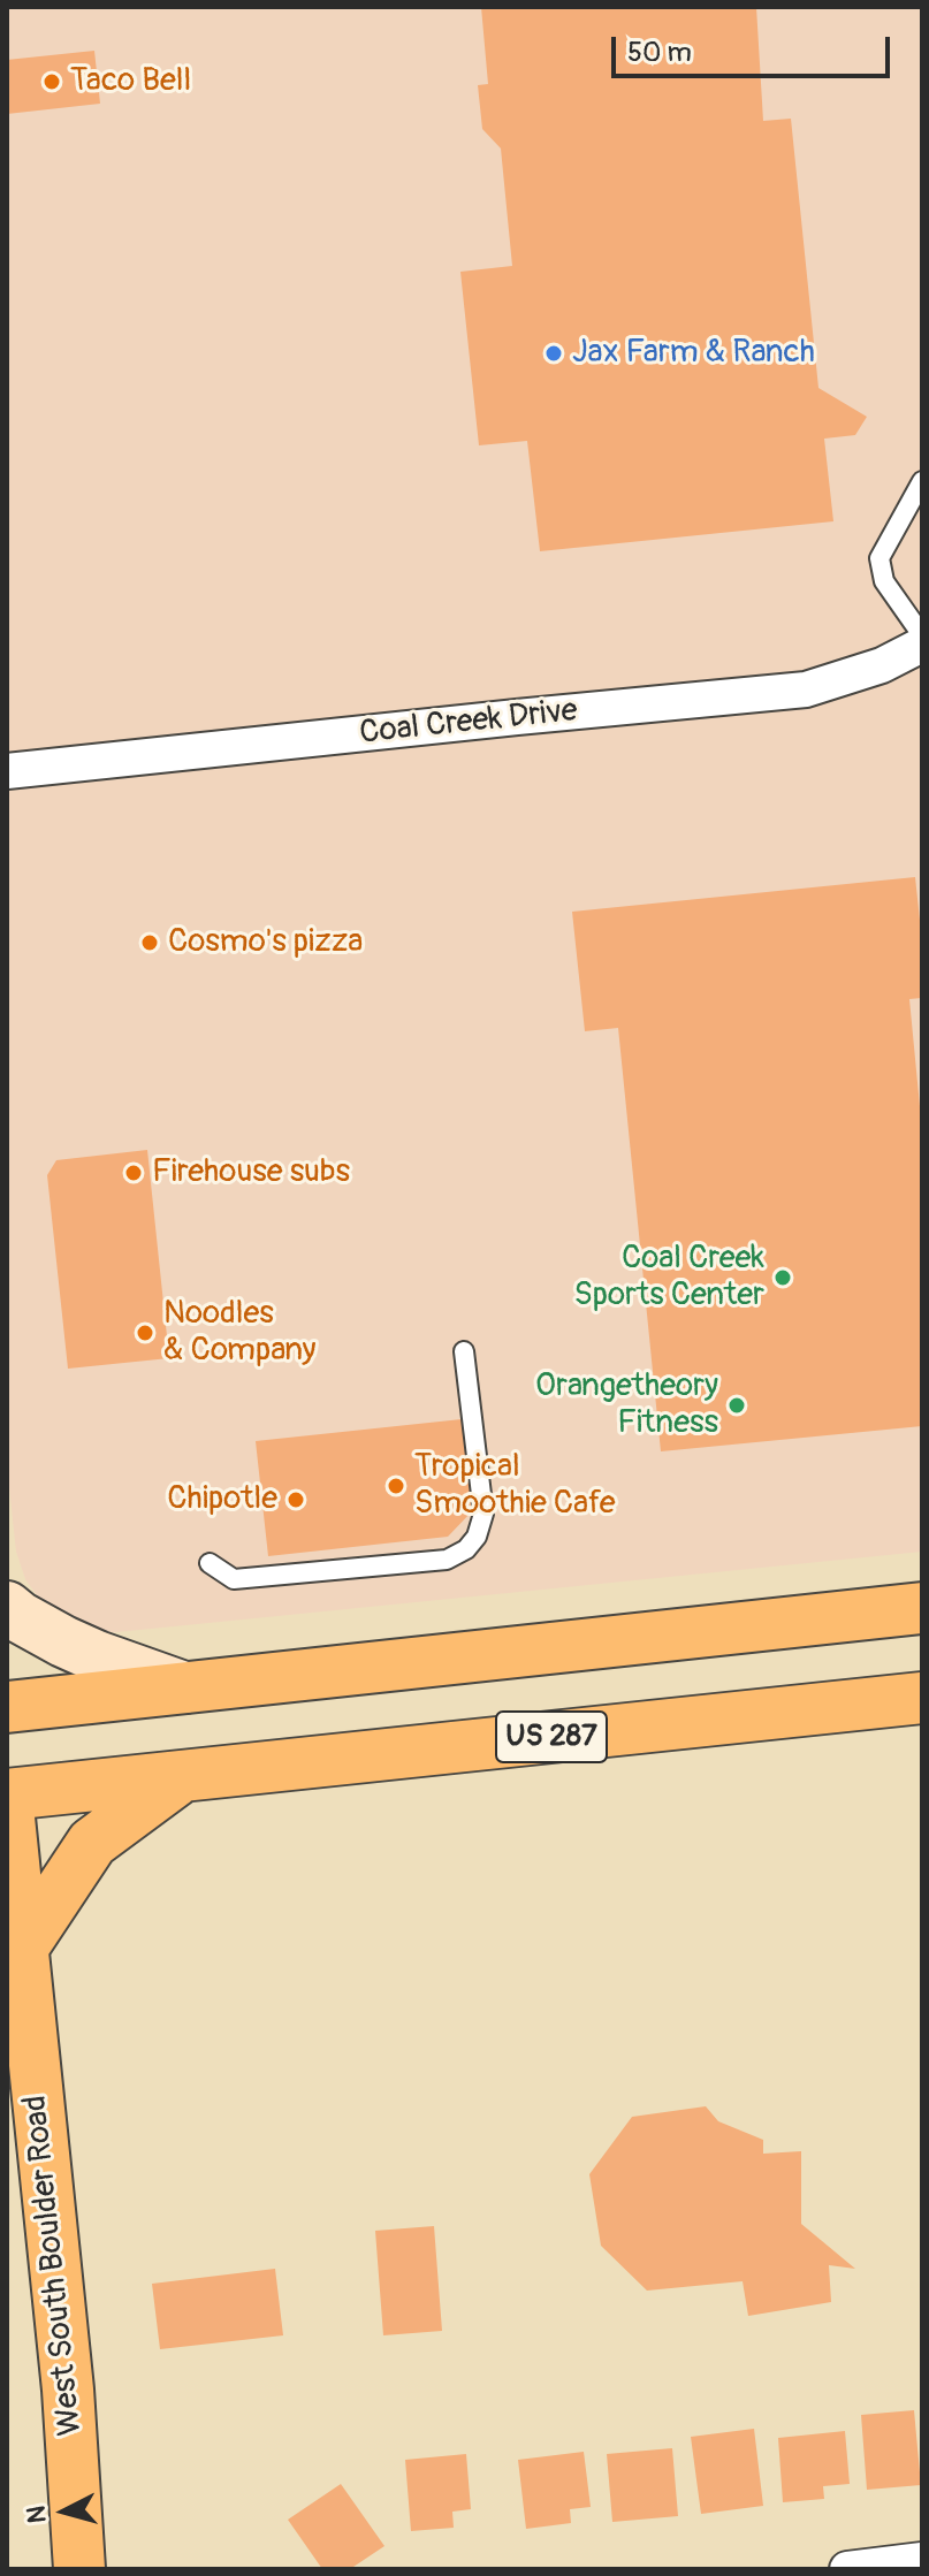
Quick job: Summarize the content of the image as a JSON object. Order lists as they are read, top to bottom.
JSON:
{
  "streets": {
    "main road": ["US 287", "West South Boulder Road"],
    "street": ["Coal Creek Drive"]
  },
  "crossings": [
    ["US 287", "West South Boulder Road"]
  ],
  "places": [
    "Taco Bell",
    "Jax Farm & Ranch",
    "Cosmo's pizza",
    "Firehouse subs",
    "Coal Creek Sports Center",
    "Noodles & Company",
    "Orangetheory Fitness",
    "Tropical Smoothie Cafe",
    "Chipotle"
  ],
  "scale_bar": "50 m",
  "north": "left"
}
